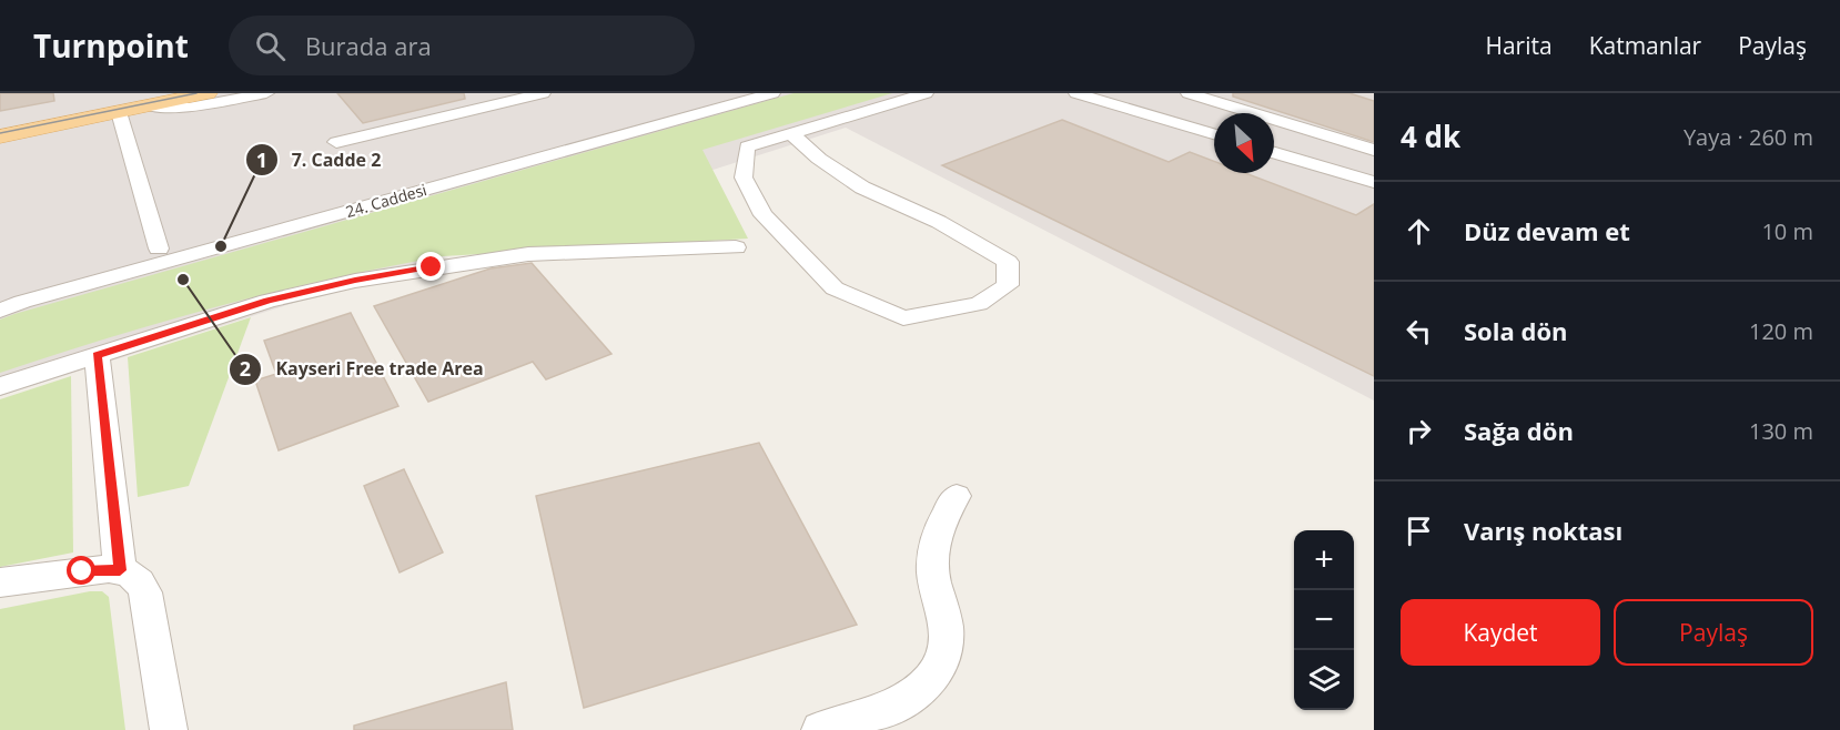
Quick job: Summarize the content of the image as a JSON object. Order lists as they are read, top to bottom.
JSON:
{
  "streets": {
    "street": ["24. Caddesi"]
  },
  "places": ["7. Cadde 2", "Kayseri Free trade Area"],
  "north": "bottom right",
  "page": {
    "header": "Turnpoint",
    "search": "Burada ara",
    "nav": ["Harita", "Katmanlar", "Paylaş"],
    "heading": ["4 dk", "Yaya · 260 m"],
    "list": [
      ["Düz devam et", "10 m"],
      ["Sola dön", "120 m"],
      ["Sağa dön", "130 m"],
      "Varış noktası"
    ],
    "map_buttons": ["+", "−"],
    "buttons": ["Kaydet", "Paylaş"]
  }
}
